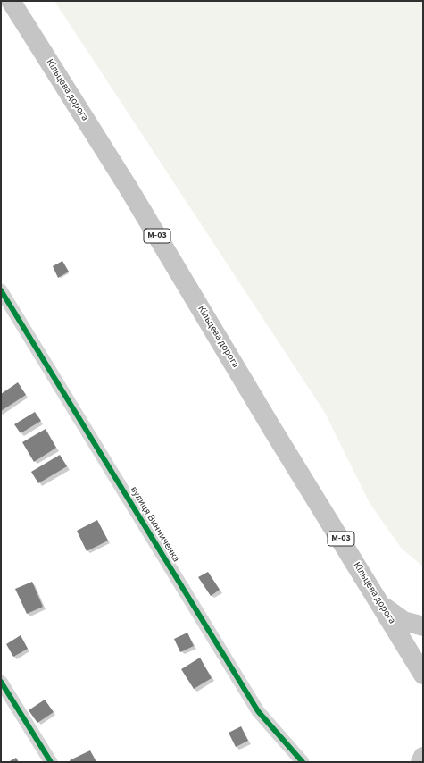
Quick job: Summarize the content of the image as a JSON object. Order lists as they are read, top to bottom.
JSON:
{
  "streets": {
    "highway": ["Кільцева дорога", "М-03"],
    "street": ["вулиця Винниченка"]
  }
}
